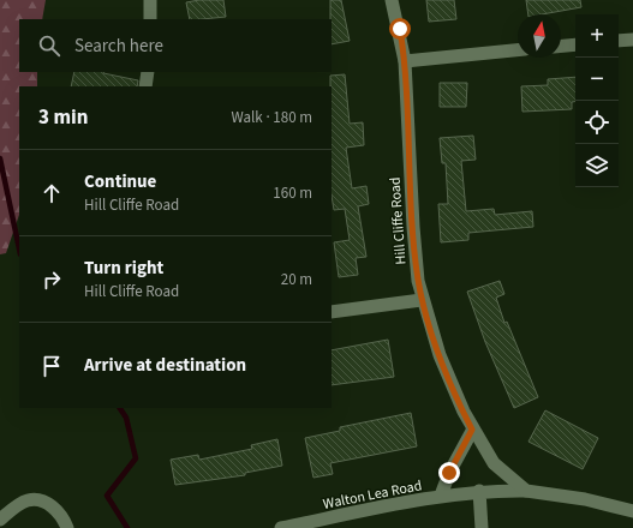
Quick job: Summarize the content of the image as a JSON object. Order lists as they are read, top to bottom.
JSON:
{
  "streets": {
    "street": ["Hill Cliffe Road", "Walton Lea Road"]
  },
  "crossings": [
    ["Hill Cliffe Road", "Walton Lea Road"]
  ],
  "north": "top",
  "page": {
    "map_buttons": ["+", "−"],
    "search": "Search here",
    "heading": ["3 min", "Walk · 180 m"],
    "list": [
      ["Continue", "Hill Cliffe Road", "160 m"],
      ["Turn right", "Hill Cliffe Road", "20 m"],
      "Arrive at destination"
    ]
  }
}
